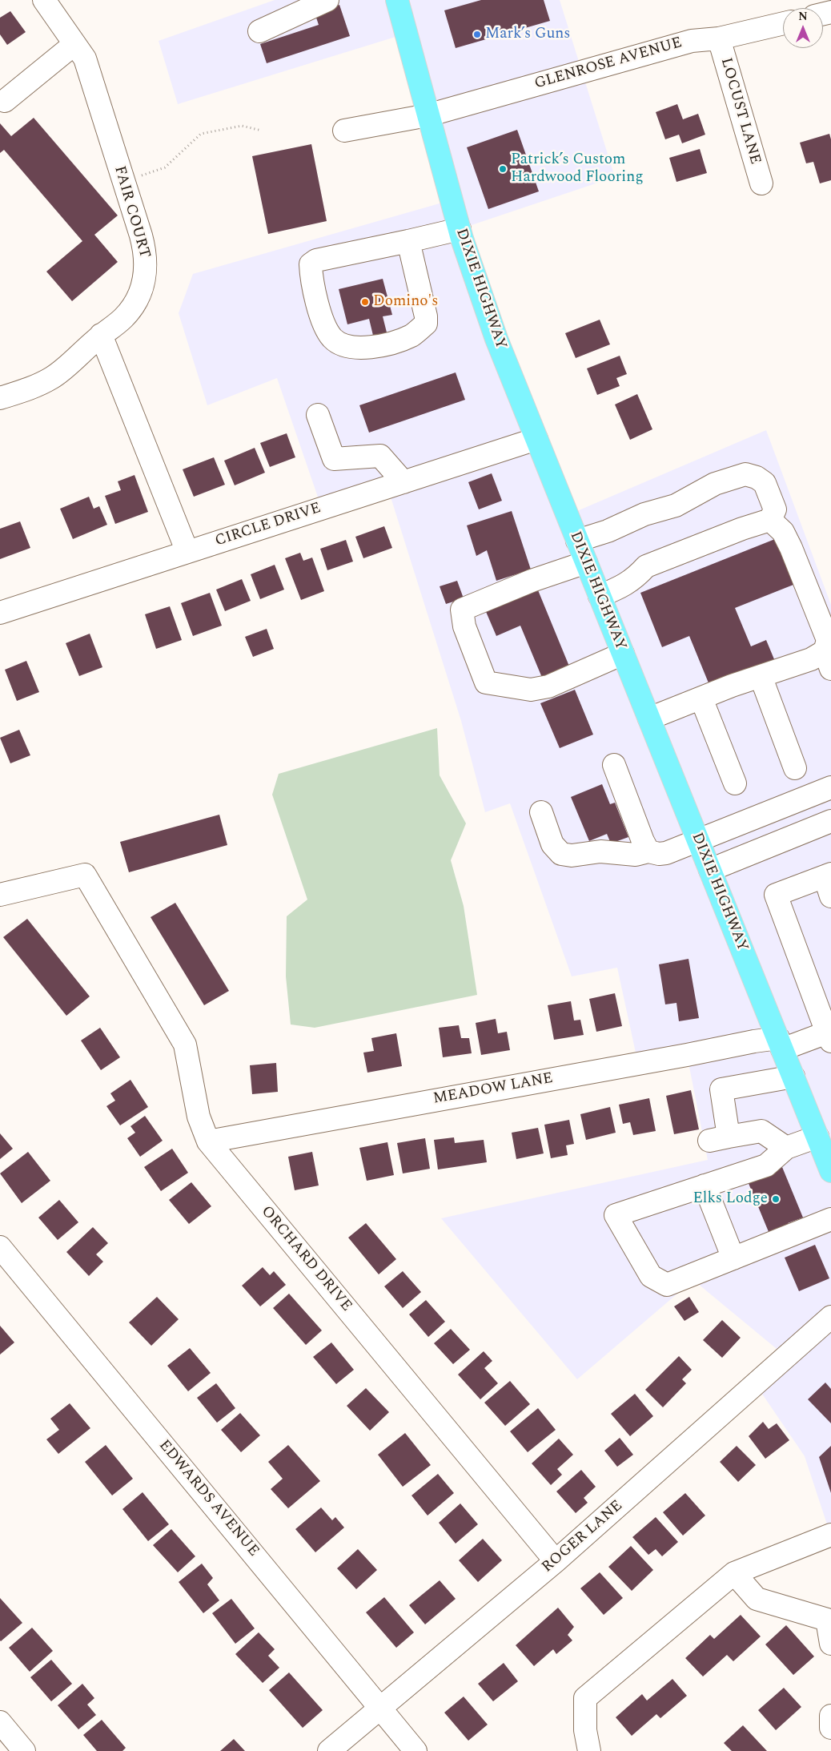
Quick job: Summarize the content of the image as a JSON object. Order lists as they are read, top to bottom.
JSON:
{
  "streets": {
    "main road": ["DIXIE HIGHWAY"],
    "street": [
      "GLENROSE AVENUE",
      "LOCUST LANE",
      "FAIR COURT",
      "CIRCLE DRIVE",
      "MEADOW LANE",
      "ORCHARD DRIVE",
      "EDWARDS AVENUE",
      "ROGER LANE"
    ]
  },
  "crossings": [
    ["GLENROSE AVENUE", "LOCUST LANE"],
    ["GLENROSE AVENUE", "DIXIE HIGHWAY"],
    ["DIXIE HIGHWAY", "CIRCLE DRIVE"],
    ["DIXIE HIGHWAY", "MEADOW LANE"],
    ["MEADOW LANE", "ORCHARD DRIVE"],
    ["ORCHARD DRIVE", "ROGER LANE"],
    ["EDWARDS AVENUE", "ROGER LANE"]
  ],
  "places": [
    "Mark’s Guns",
    "Patrick’s Custom Hardwood Flooring",
    "Domino's",
    "Elks Lodge"
  ],
  "north": "top"
}
